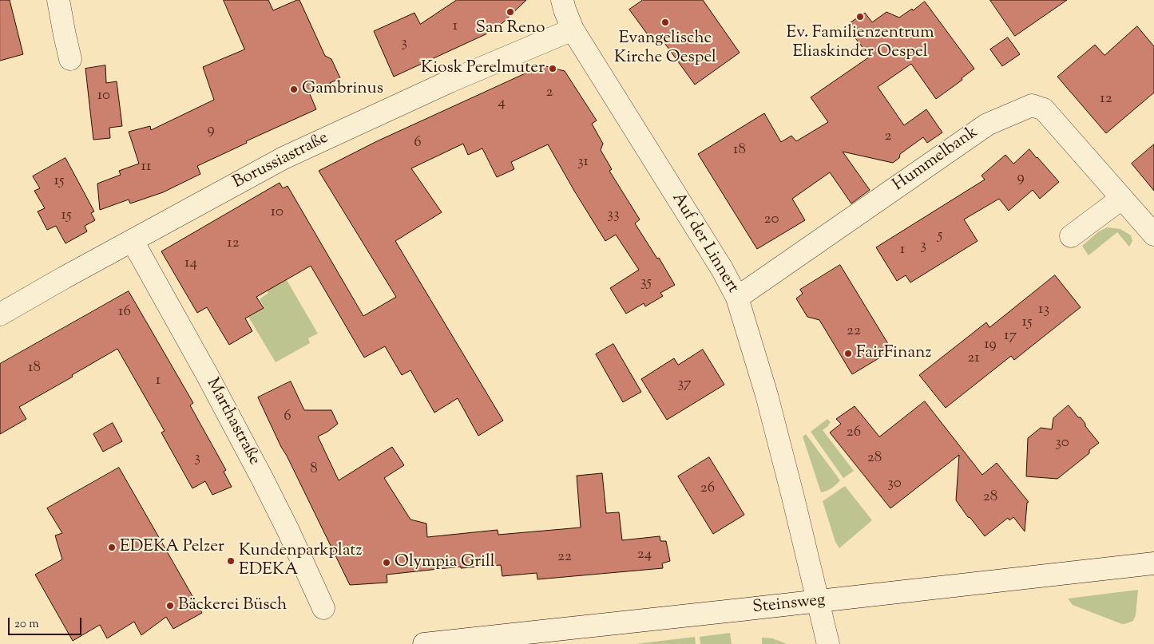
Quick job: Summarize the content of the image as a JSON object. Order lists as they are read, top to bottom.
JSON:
{
  "streets": {
    "street": [
      "Hummelbank",
      "Borussiastraße",
      "Auf der Linnert",
      "Marthastraße",
      "Steinsweg"
    ]
  },
  "crossings": [
    ["Hummelbank", "Auf der Linnert"],
    ["Borussiastraße", "Auf der Linnert"],
    ["Borussiastraße", "Marthastraße"],
    ["Auf der Linnert", "Steinsweg"]
  ],
  "places": [
    "San Reno",
    "Ev. Familienzentrum Eliaskinder Oespel",
    "Evangelische Kirche Oespel",
    "Kiosk Perelmuter",
    "Gambrinus",
    "FairFinanz",
    "EDEKA Pelzer",
    "Kundenparkplatz EDEKA",
    "Olympia Grill",
    "Bäckerei Büsch"
  ],
  "house_numbers": [
    "1",
    "3",
    "2",
    "10",
    "12",
    "4",
    "9",
    "2",
    "6",
    "18",
    "31",
    "11",
    "9",
    "15",
    "10",
    "33",
    "15",
    "20",
    "5",
    "12",
    "3",
    "1",
    "14",
    "35",
    "13",
    "16",
    "15",
    "22",
    "17",
    "19",
    "21",
    "18",
    "1",
    "37",
    "6",
    "26",
    "30",
    "3",
    "28",
    "8",
    "30",
    "26",
    "28",
    "24",
    "22"
  ],
  "scale_bar": "20 m"
}
